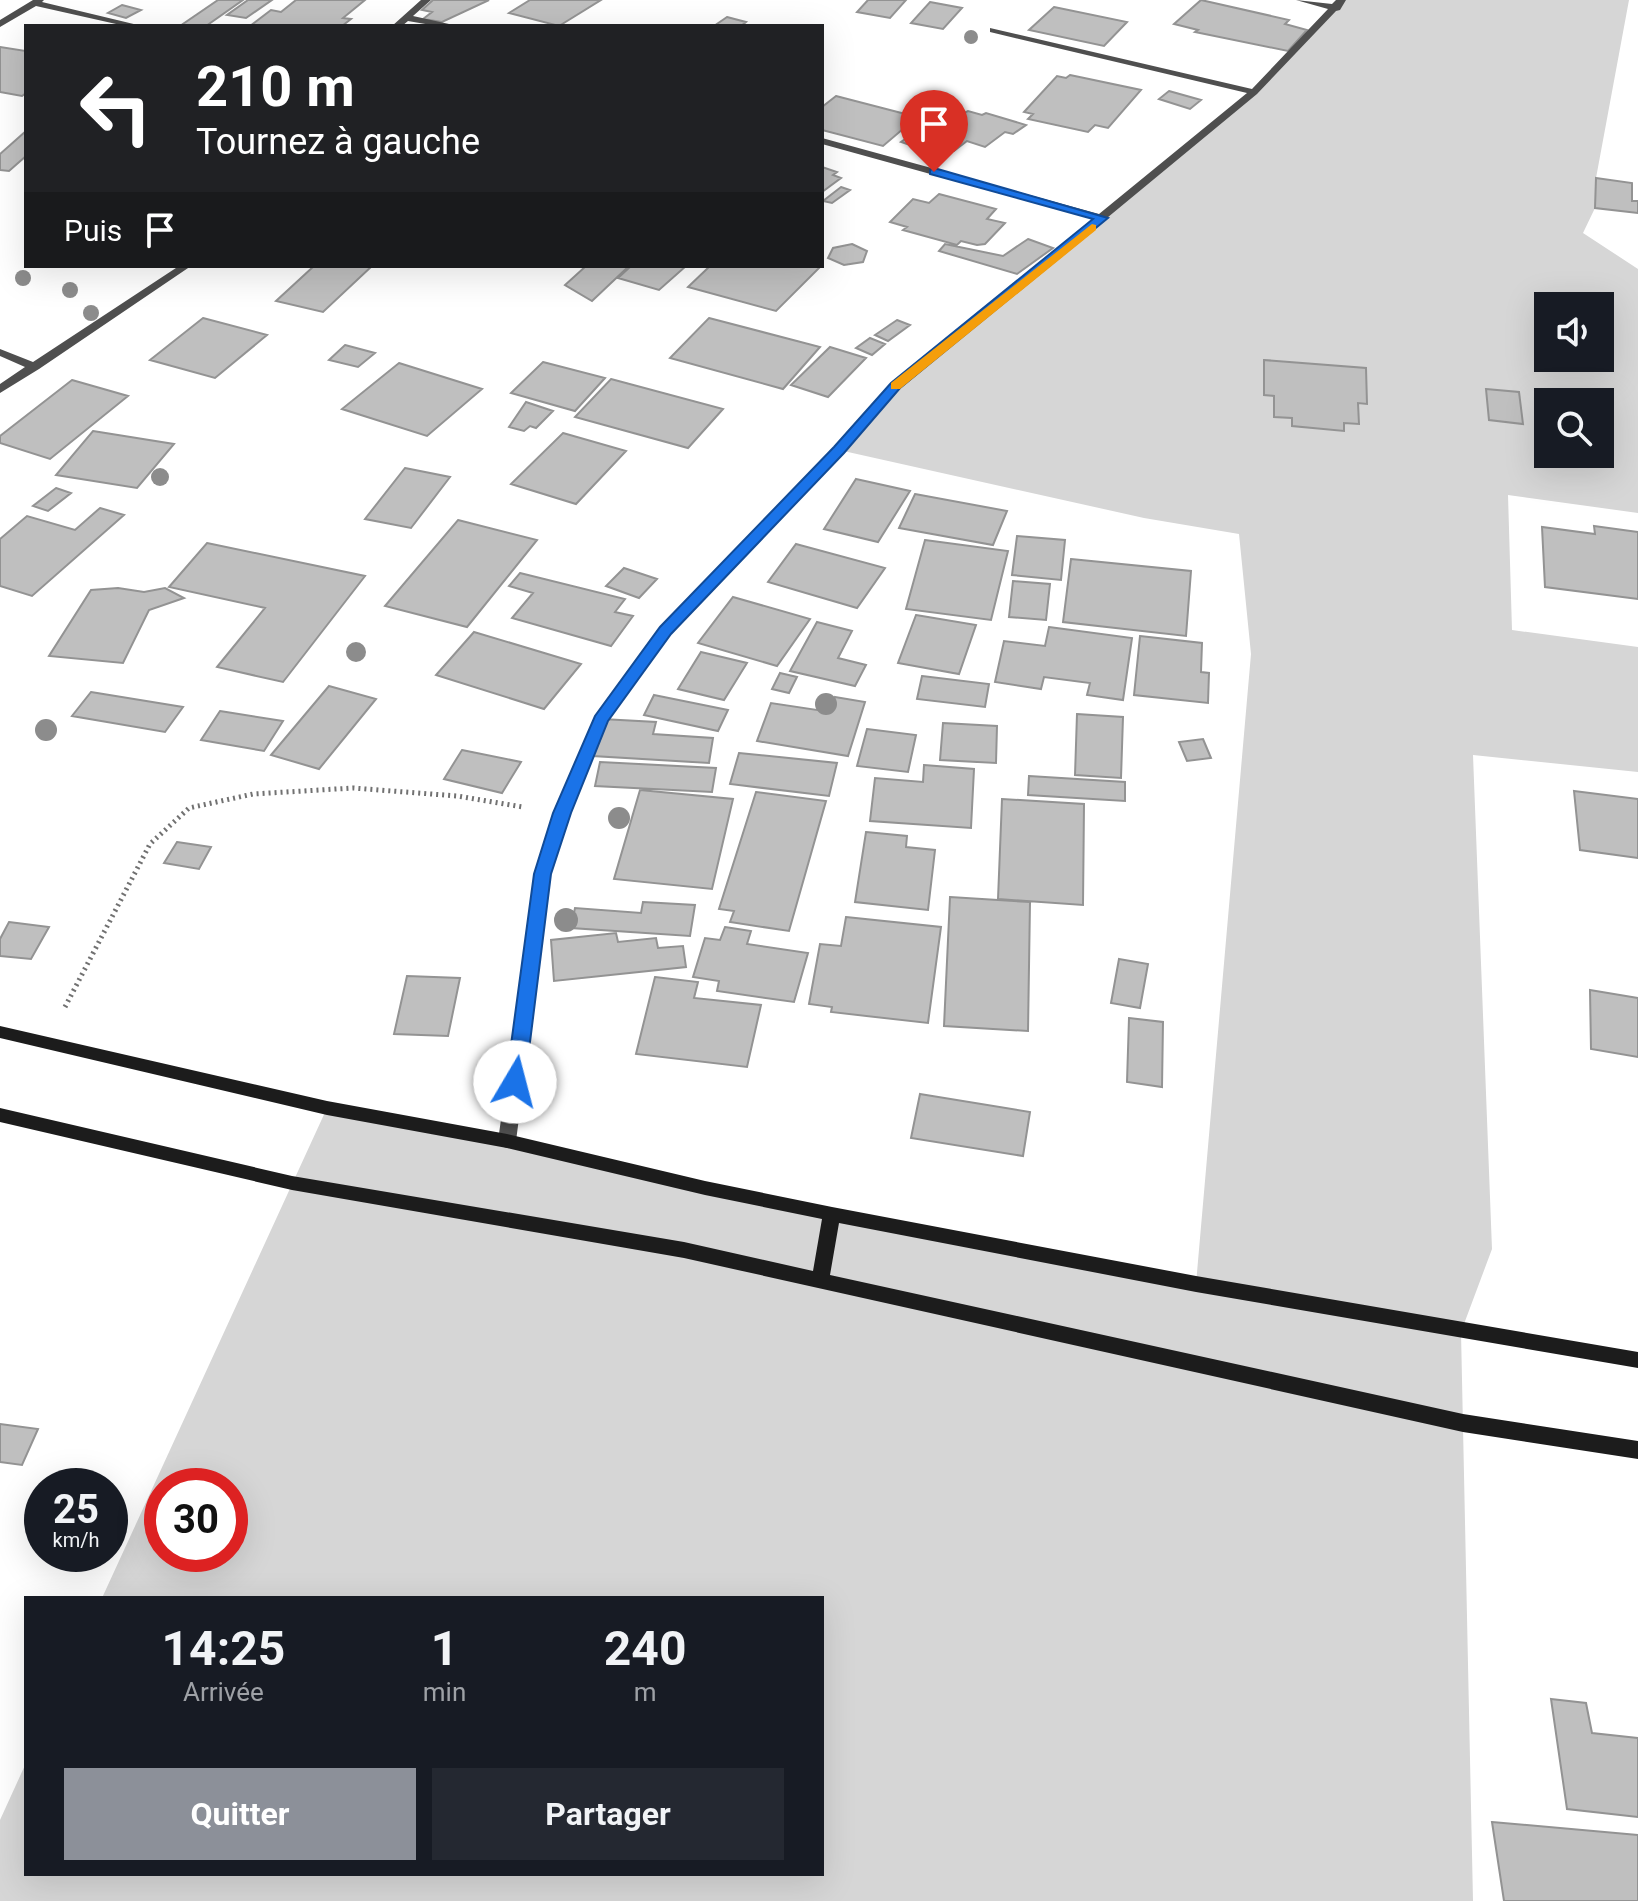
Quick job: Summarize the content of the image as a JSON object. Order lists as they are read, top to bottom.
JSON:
{
  "page": {
    "turn": ["210 m", "Tournez à gauche"],
    "then": "Puis",
    "speed": "25 km/h",
    "limit": "30",
    "eta": [
      "14:25",
      "Arrivée",
      "1",
      "min",
      "240",
      "m"
    ],
    "buttons": ["Quitter", "Partager"]
  }
}
